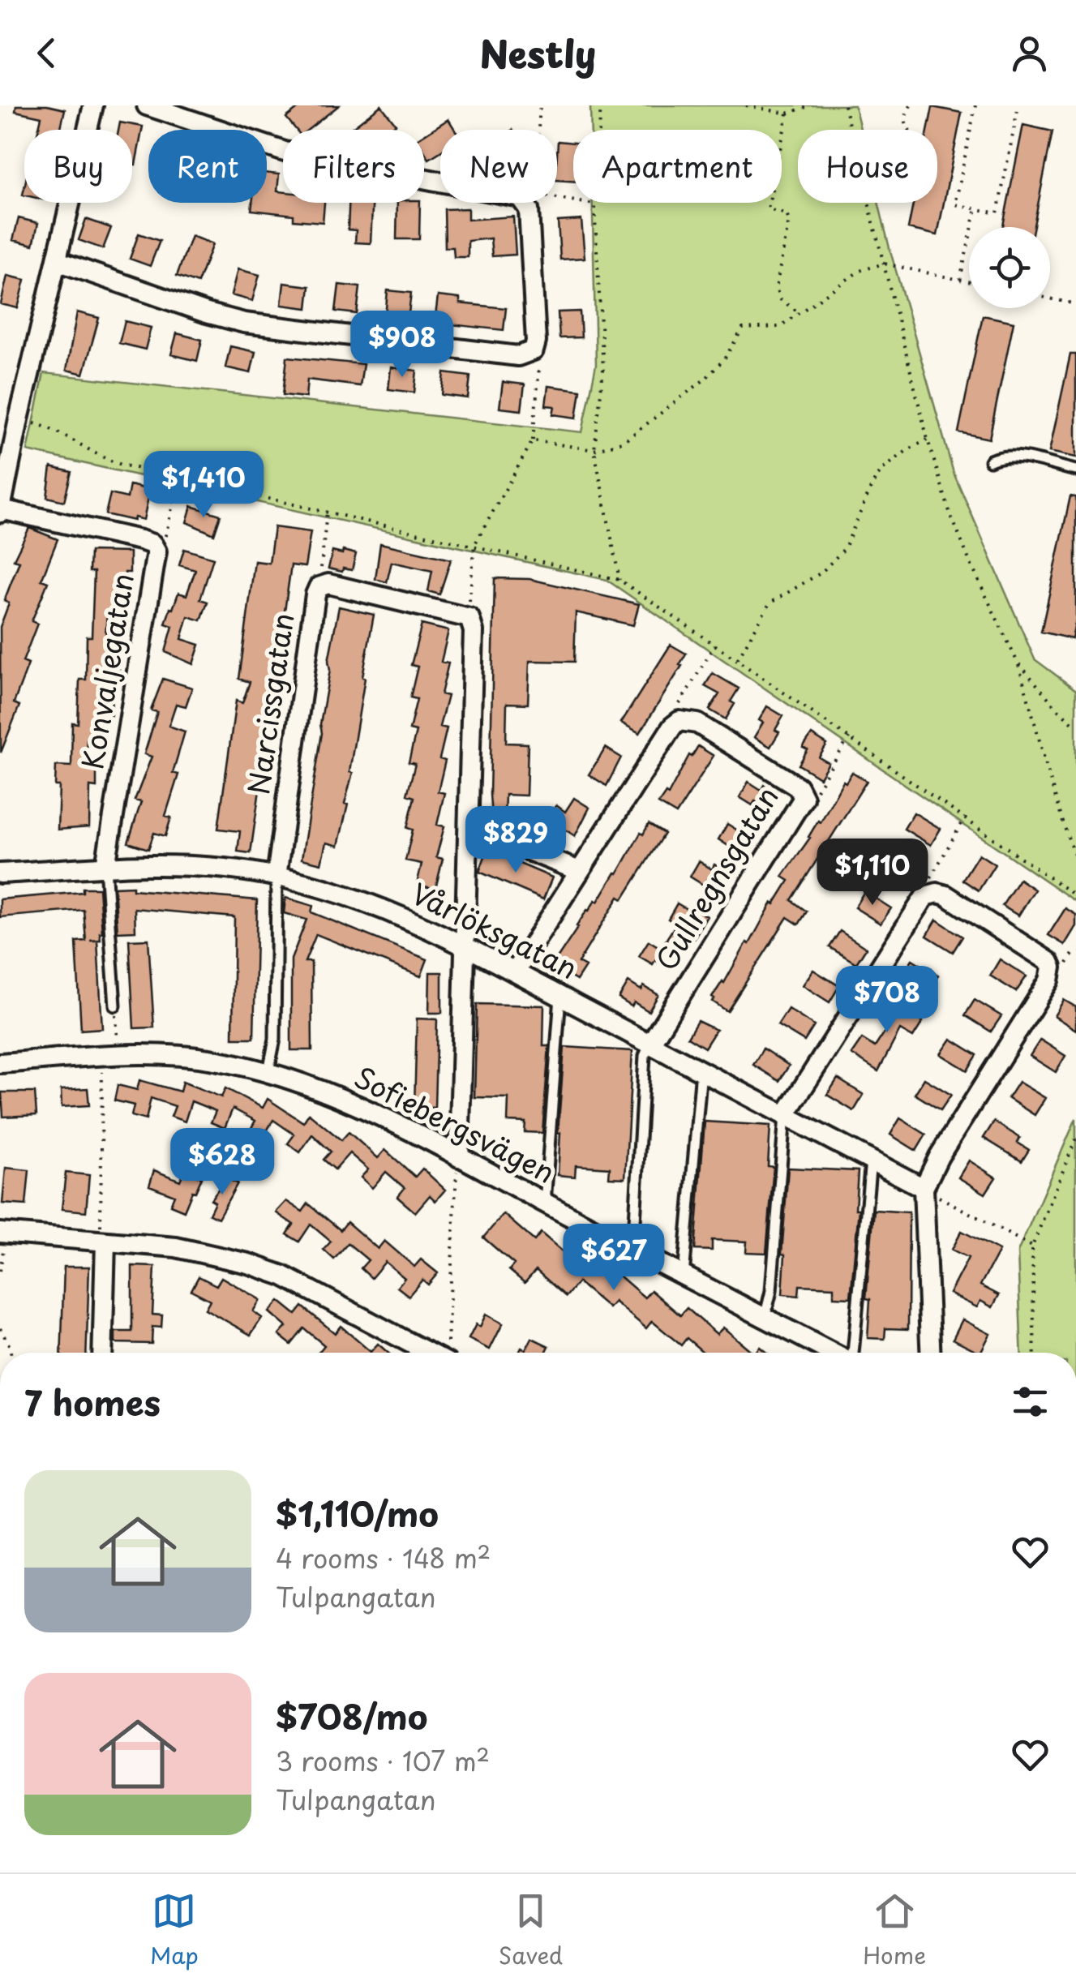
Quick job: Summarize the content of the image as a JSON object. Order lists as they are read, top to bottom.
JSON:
{
  "streets": {
    "street": [
      "Konvaljegatan",
      "Narcissgatan",
      "Gullregnsgatan",
      "Vårlöksgatan",
      "Sofiebergsvägen"
    ]
  },
  "crossings": [
    ["Konvaljegatan", "Vårlöksgatan"],
    ["Narcissgatan", "Vårlöksgatan"],
    ["Gullregnsgatan", "Vårlöksgatan"]
  ],
  "page": {
    "header": "Nestly",
    "chip": [
      "Buy",
      "Rent",
      "Filters",
      "New",
      "Apartment",
      "House"
    ],
    "price": [
      "$908",
      "$1,410",
      "$829",
      "$1,110",
      "$708",
      "$628",
      "$627"
    ],
    "heading": "7 homes",
    "list": [
      {
        "name": "$1,110/mo",
        "note": "4 rooms · 148 m² · Tulpangatan"
      },
      {
        "name": "$708/mo",
        "note": "3 rooms · 107 m² · Tulpangatan"
      }
    ],
    "tabs": ["Map", "Saved", "Home"]
  }
}
